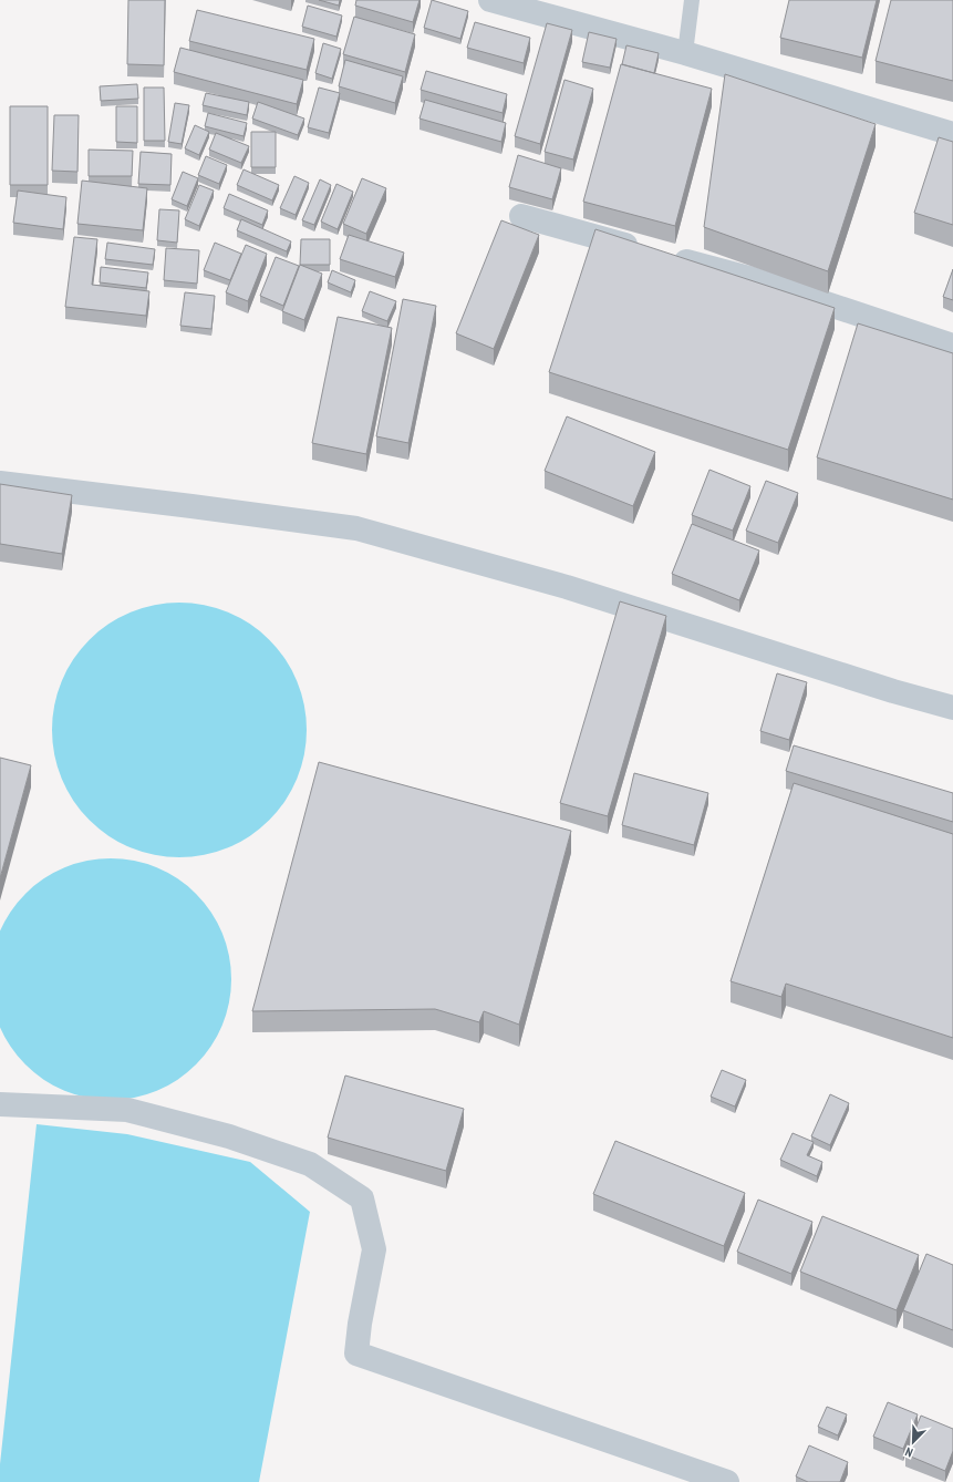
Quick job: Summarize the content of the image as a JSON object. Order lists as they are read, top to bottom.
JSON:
{
  "north": "bottom left"
}
